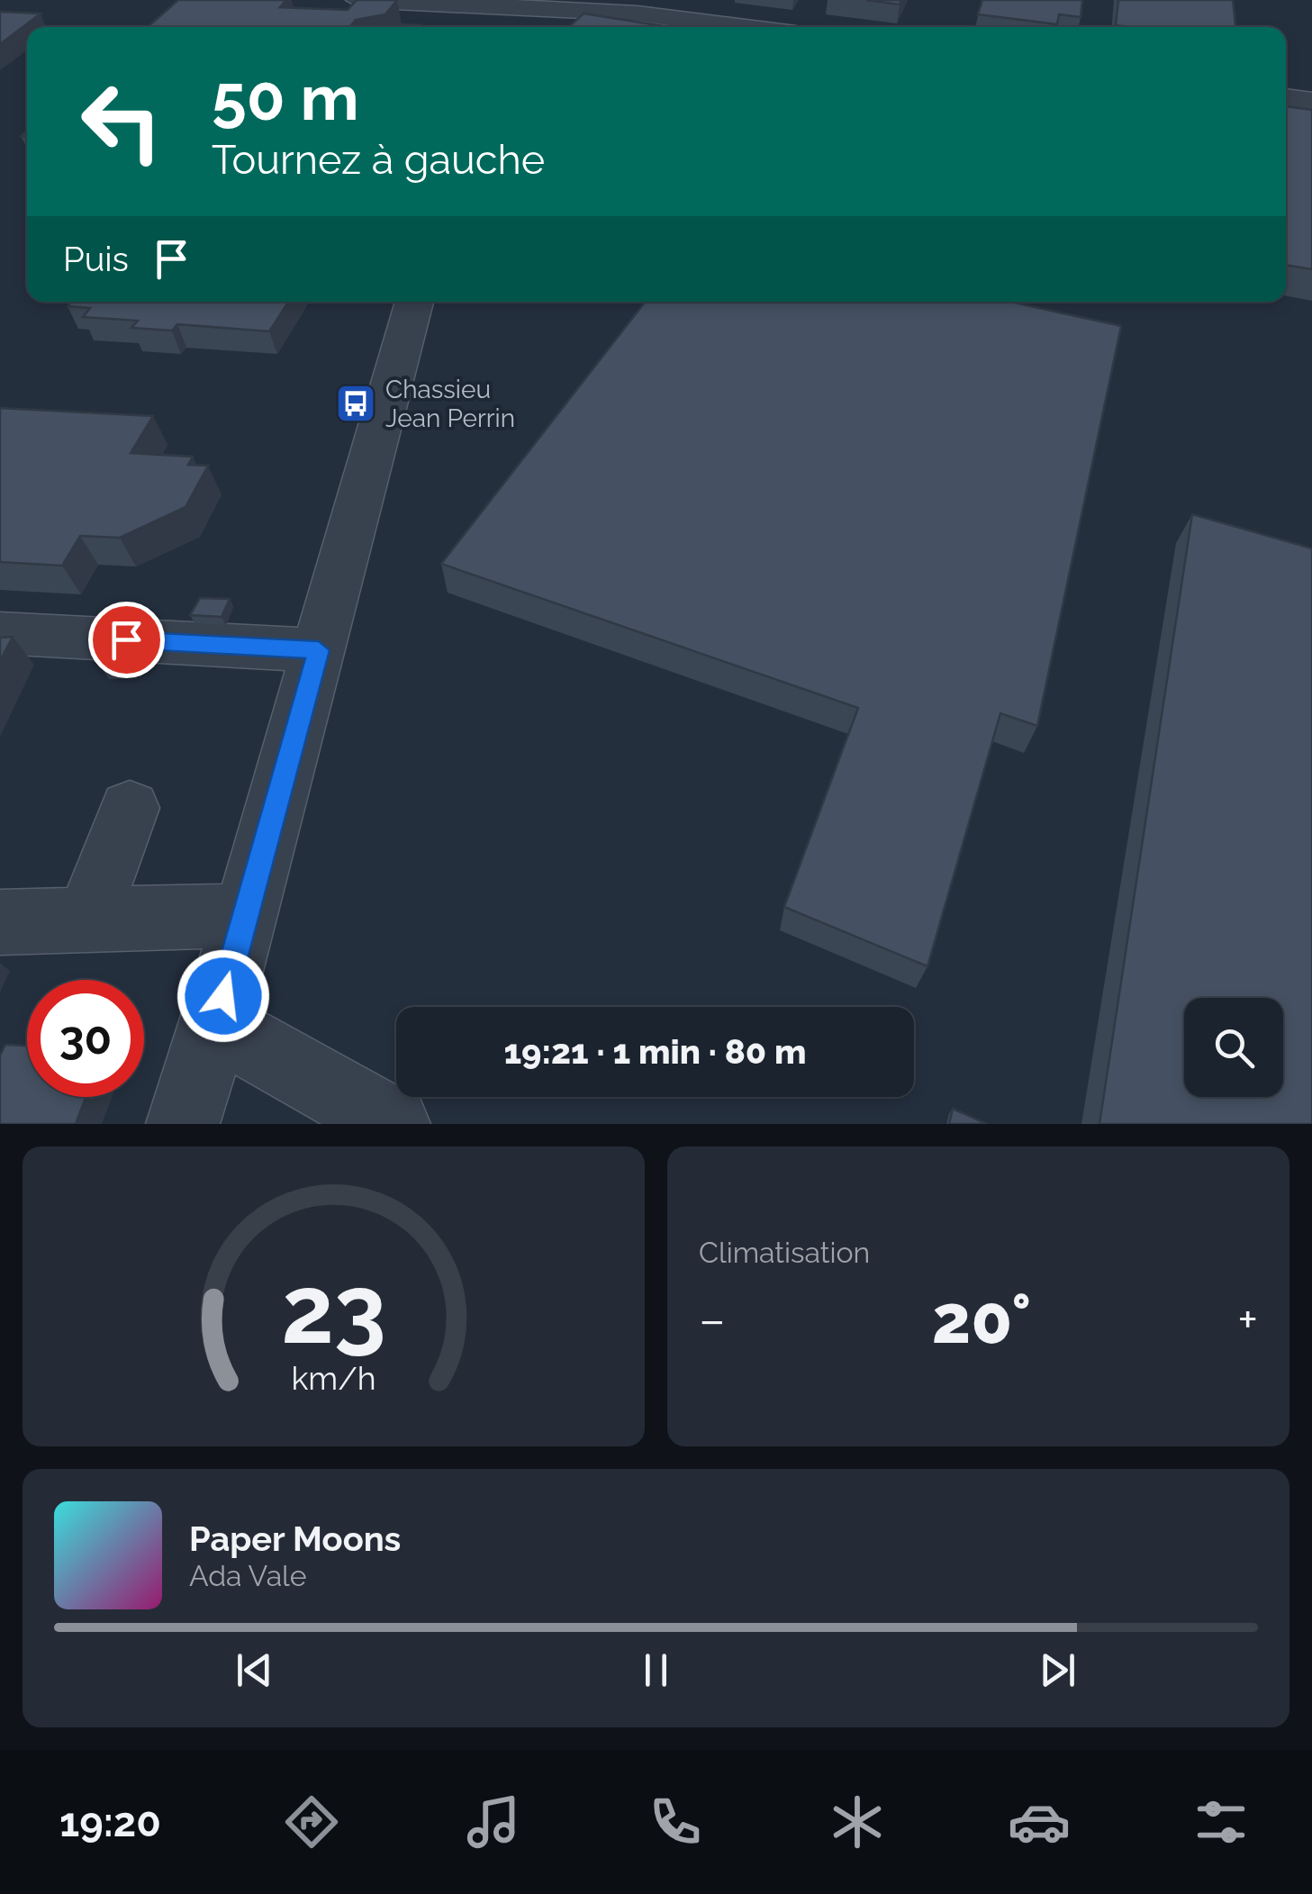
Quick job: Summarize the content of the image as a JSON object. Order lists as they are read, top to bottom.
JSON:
{
  "places": {
    "bus stop": ["Chassieu Jean Perrin"]
  },
  "page": {
    "turn": ["50 m", "Tournez à gauche"],
    "then": "Puis",
    "limit": "30",
    "trip": "19:21 · 1 min · 80 m",
    "tile": "Climatisation",
    "heat": ["−", "20°", "+"],
    "song": ["Paper Moons", "Ada Vale"],
    "tabs": "19:20",
    "gauge": ["23", "km/h"]
  }
}
